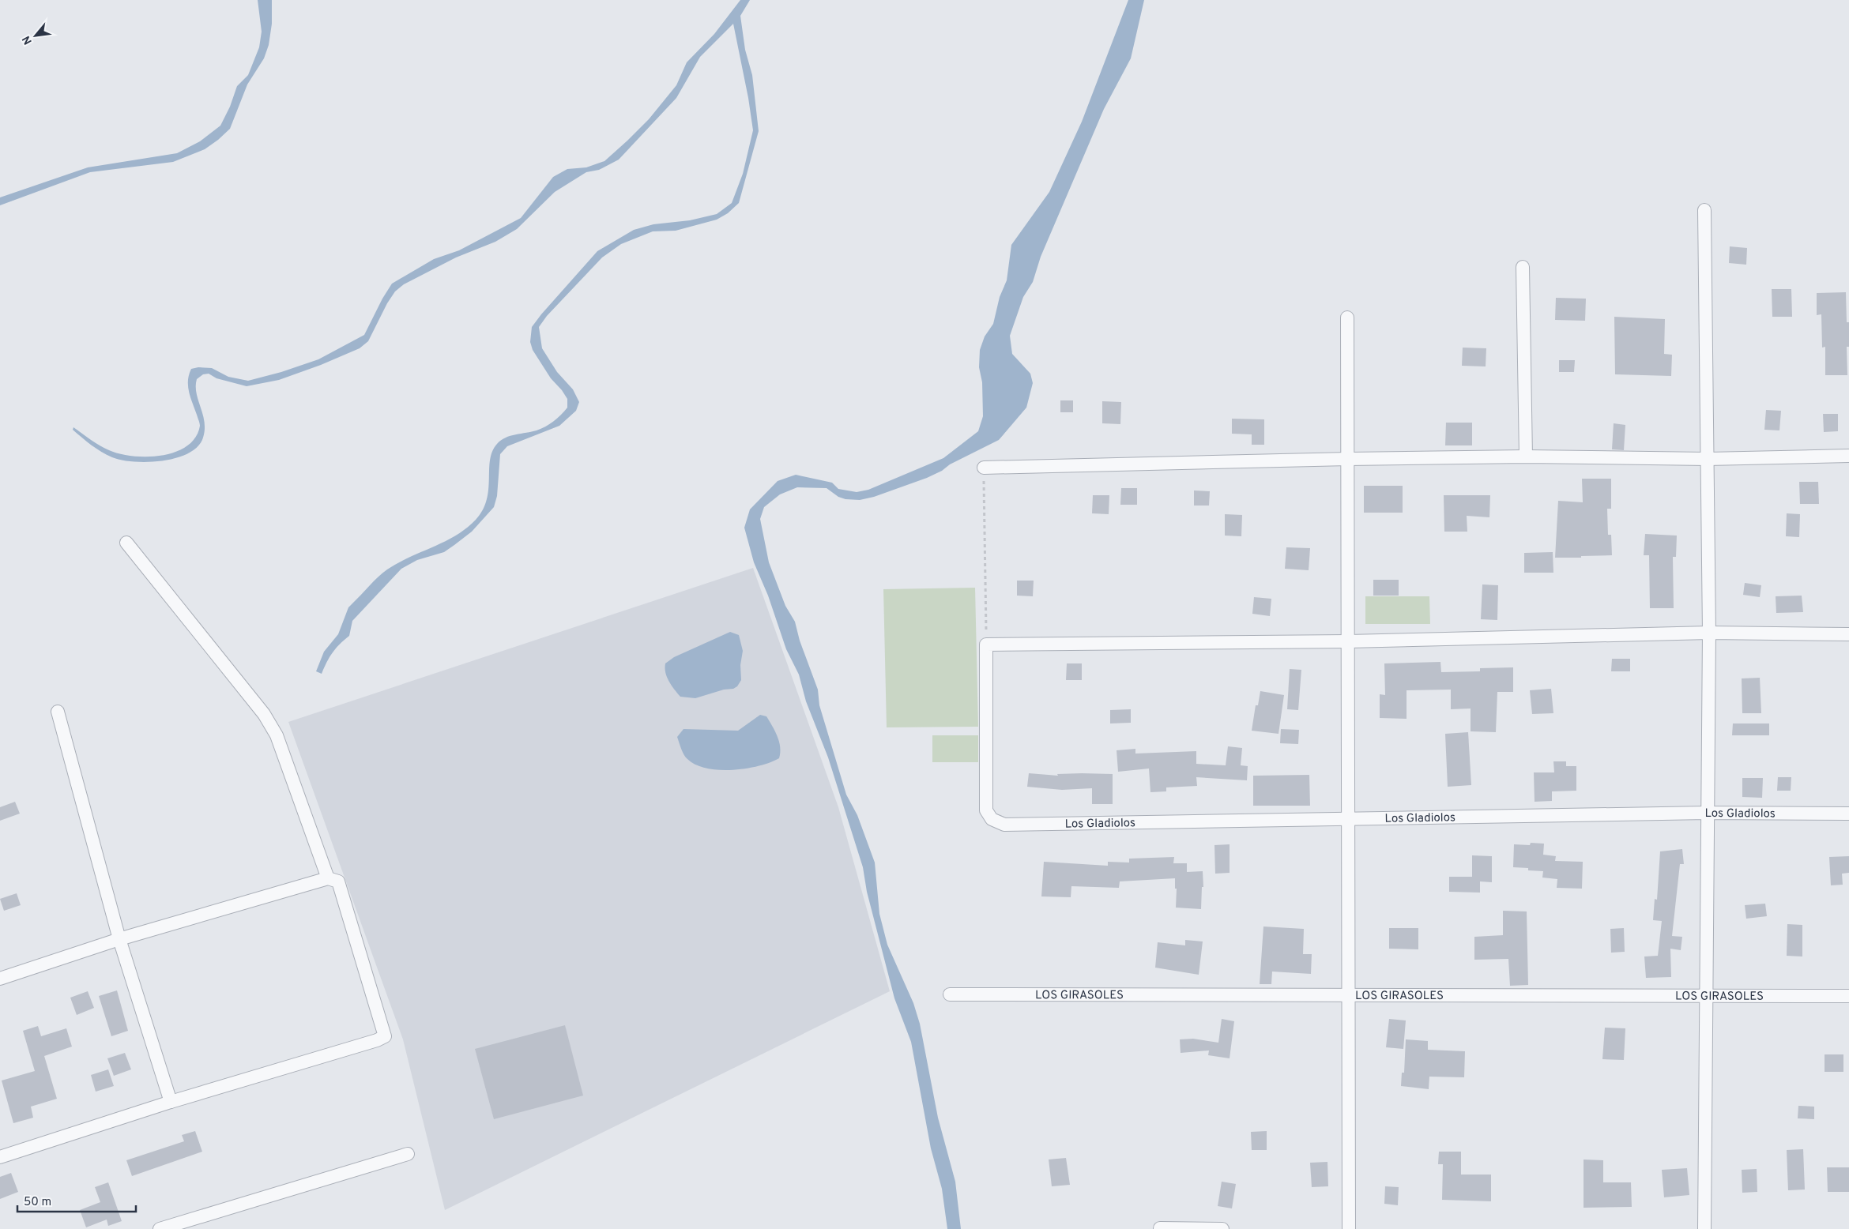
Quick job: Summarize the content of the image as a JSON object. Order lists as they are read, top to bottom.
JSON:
{
  "streets": {
    "street": ["Los Gladiolos", "LOS GIRASOLES"]
  },
  "scale_bar": "50 m",
  "north": "bottom left"
}
